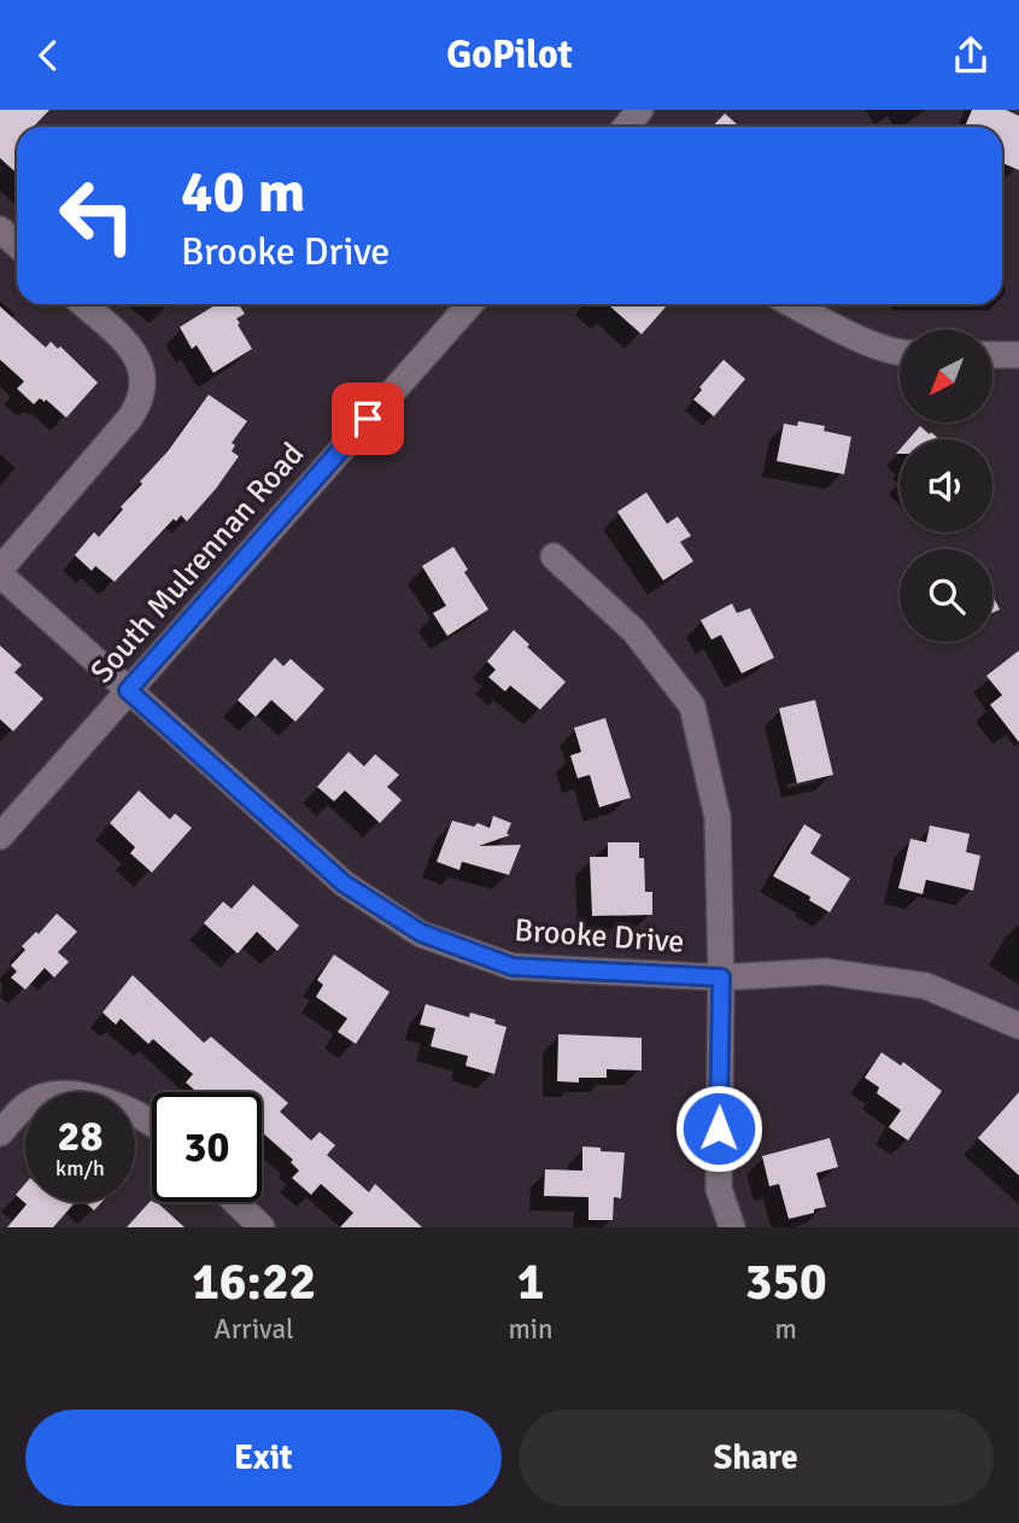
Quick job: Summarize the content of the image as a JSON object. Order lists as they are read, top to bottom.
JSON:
{
  "streets": {
    "street": ["South Mulrennan Road", "Brooke Drive"]
  },
  "crossings": [
    ["South Mulrennan Road", "Brooke Drive"]
  ],
  "north": "bottom left",
  "page": {
    "header": "GoPilot",
    "turn": ["40 m", "Brooke Drive"],
    "speed": "28 km/h",
    "limit": "30",
    "eta": [
      "16:22",
      "Arrival",
      "1",
      "min",
      "350",
      "m"
    ],
    "buttons": ["Exit", "Share"]
  }
}
